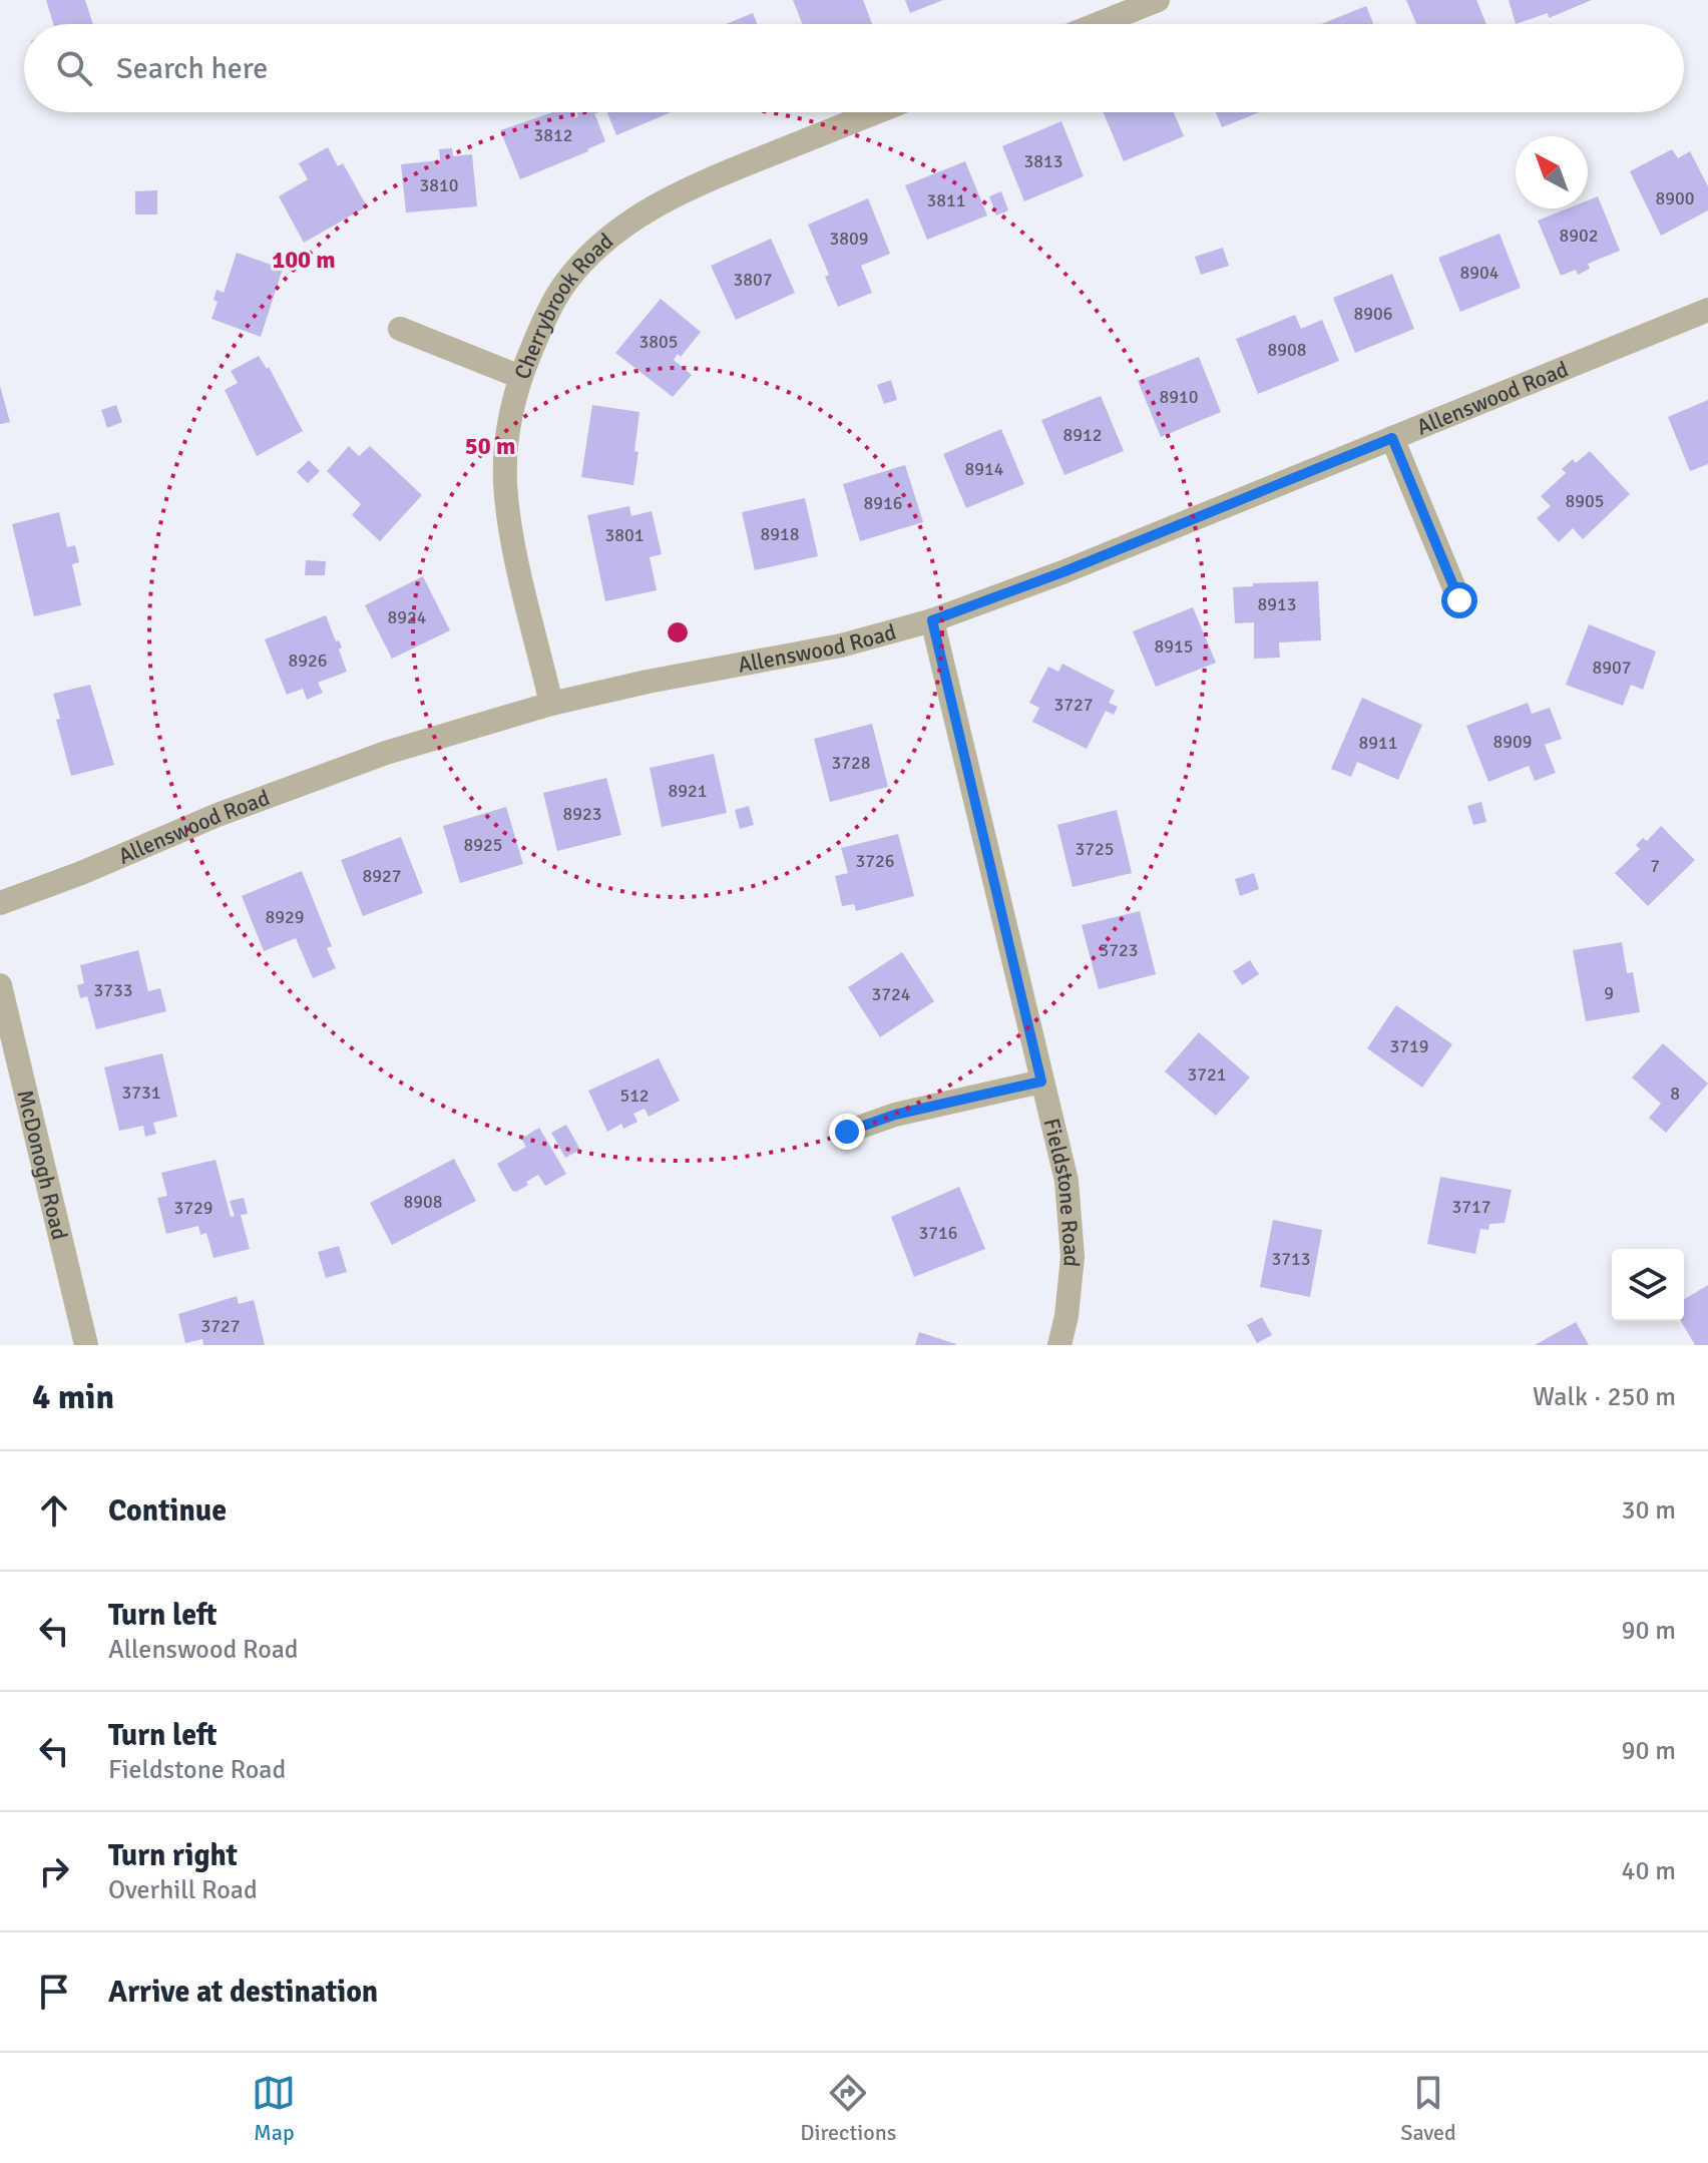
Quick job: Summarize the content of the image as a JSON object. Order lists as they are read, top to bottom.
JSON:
{
  "streets": {
    "street": [
      "Cherrybrook Road",
      "Allenswood Road",
      "McDonogh Road",
      "Fieldstone Road"
    ]
  },
  "crossings": [
    ["Cherrybrook Road", "Allenswood Road"],
    ["Allenswood Road", "Fieldstone Road"]
  ],
  "house_numbers": [
    "3812",
    "3813",
    "3810",
    "8900",
    "3811",
    "8902",
    "3809",
    "8904",
    "3807",
    "8906",
    "3805",
    "8908",
    "8910",
    "8912",
    "8914",
    "8905",
    "8916",
    "8918",
    "3801",
    "8913",
    "8924",
    "8915",
    "8926",
    "8907",
    "3727",
    "8909",
    "8911",
    "3728",
    "8921",
    "8923",
    "8925",
    "3725",
    "3726",
    "7",
    "8927",
    "8929",
    "3723",
    "3733",
    "9",
    "3724",
    "3719",
    "3721",
    "3731",
    "8",
    "512",
    "8908",
    "3717",
    "3729",
    "3716",
    "3713",
    "3727"
  ],
  "north": "top left",
  "page": {
    "search": "Search here",
    "heading": ["4 min", "Walk · 250 m"],
    "list": [
      ["Continue", "30 m"],
      ["Turn left", "Allenswood Road", "90 m"],
      ["Turn left", "Fieldstone Road", "90 m"],
      ["Turn right", "Overhill Road", "40 m"],
      "Arrive at destination"
    ],
    "nav": ["Map", "Directions", "Saved"]
  },
  "rings": ["100 m", "50 m"]
}
